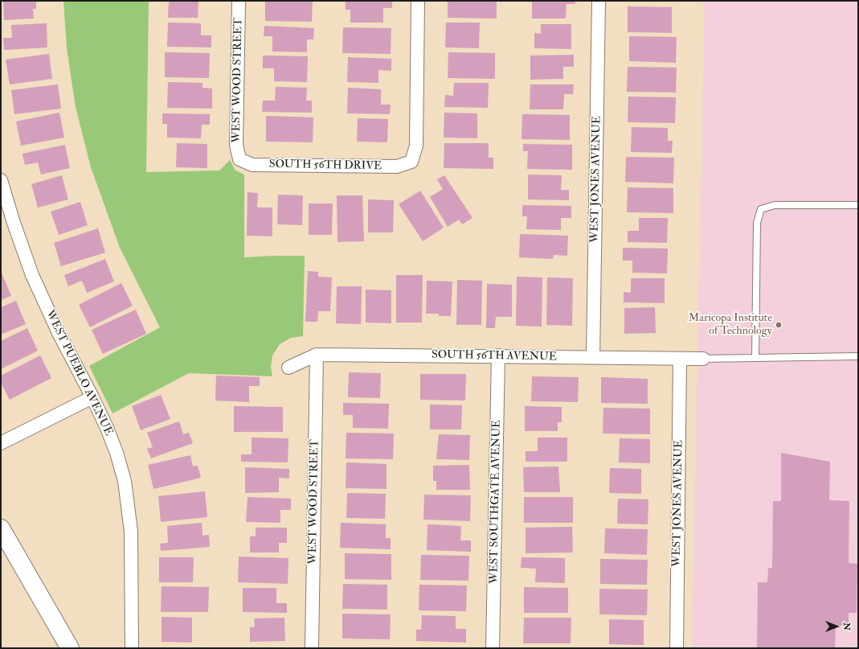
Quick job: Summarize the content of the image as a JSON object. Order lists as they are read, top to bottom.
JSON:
{
  "streets": {
    "street": [
      "WEST WOOD STREET",
      "SOUTH 56TH DRIVE",
      "WEST JONES AVENUE",
      "SOUTH 56TH AVENUE",
      "WEST PUEBLO AVENUE",
      "WEST SOUTHGATE AVENUE"
    ]
  },
  "crossings": [
    ["WEST WOOD STREET", "SOUTH 56TH DRIVE"],
    ["WEST WOOD STREET", "SOUTH 56TH AVENUE"],
    ["WEST JONES AVENUE", "SOUTH 56TH AVENUE"],
    ["SOUTH 56TH AVENUE", "WEST SOUTHGATE AVENUE"]
  ],
  "places": ["Maricopa Institute of Technology"],
  "north": "right"
}
